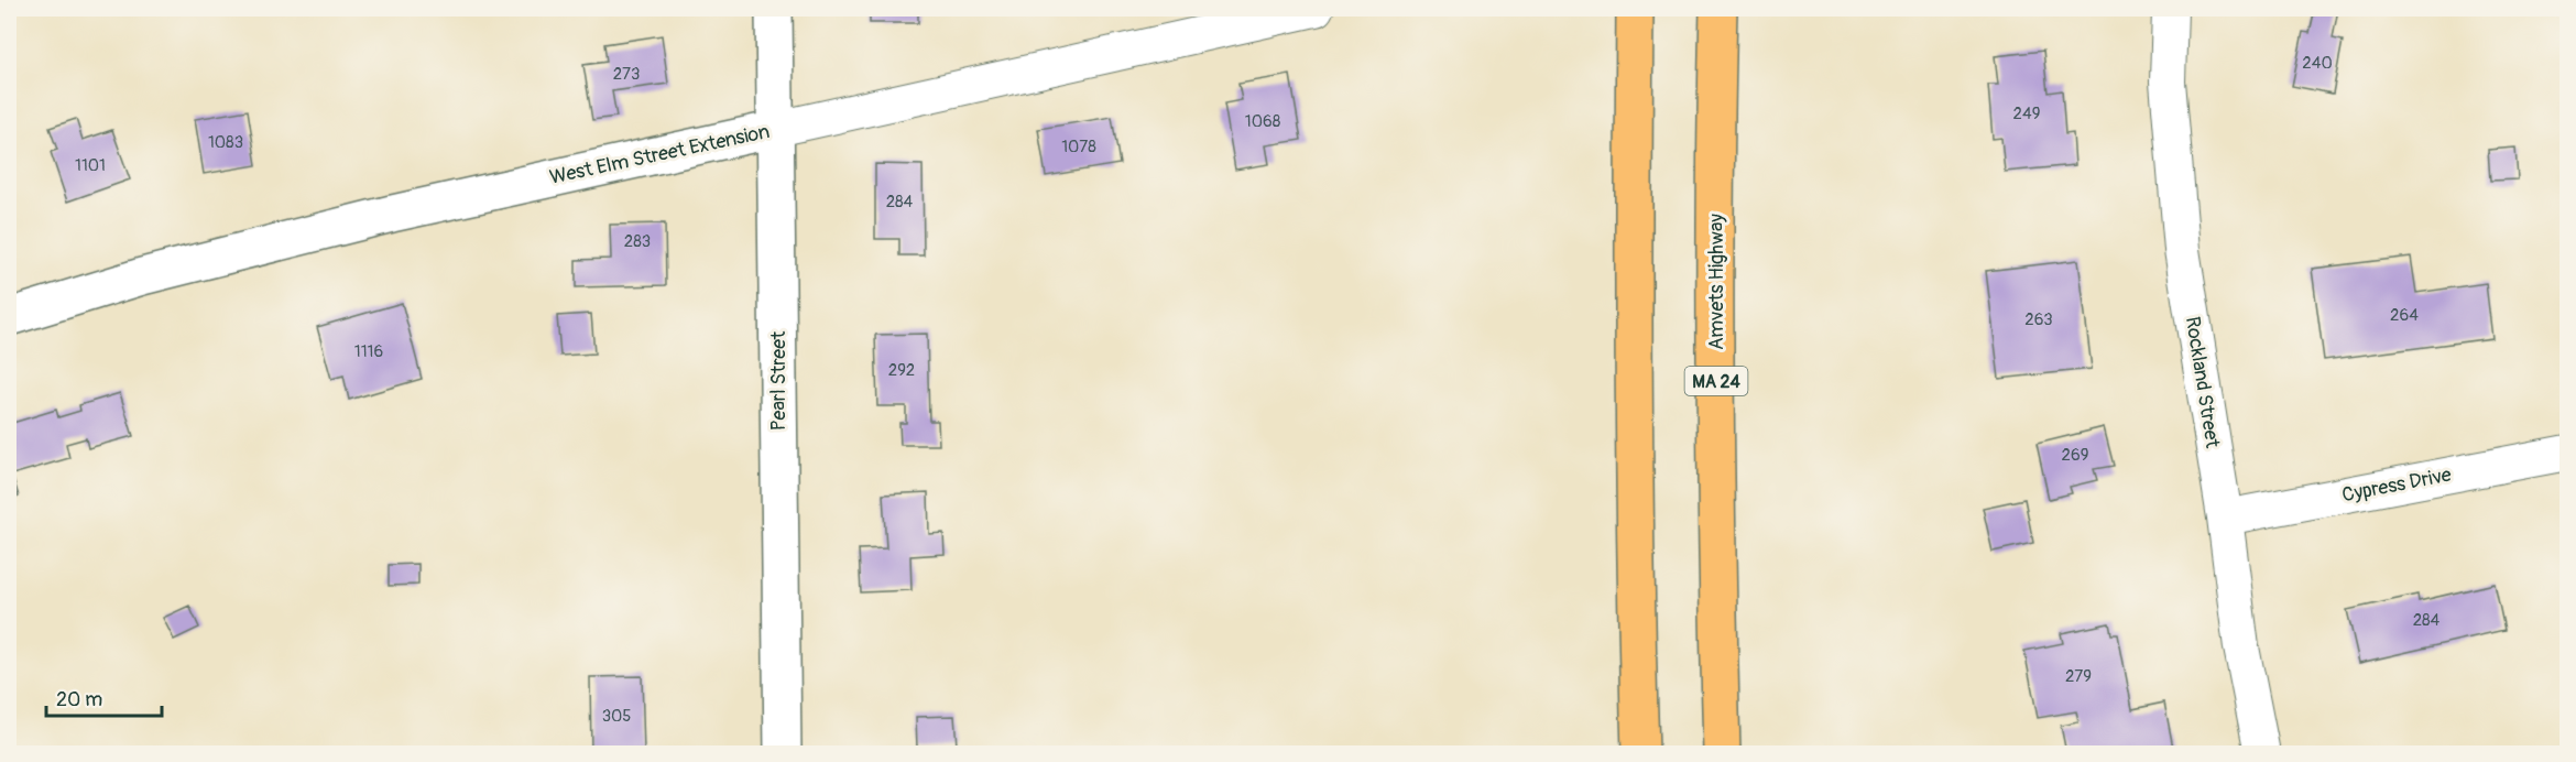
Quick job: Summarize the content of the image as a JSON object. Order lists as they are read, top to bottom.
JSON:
{
  "streets": {
    "highway": ["Amvets Highway", "MA 24"],
    "street": [
      "West Elm Street Extension",
      "Pearl Street",
      "Rockland Street",
      "Cypress Drive"
    ]
  },
  "crossings": [
    ["West Elm Street Extension", "Pearl Street"],
    ["Rockland Street", "Cypress Drive"]
  ],
  "house_numbers": [
    "240",
    "273",
    "249",
    "1068",
    "1083",
    "1078",
    "1101",
    "284",
    "283",
    "264",
    "263",
    "1116",
    "292",
    "269",
    "284",
    "279",
    "305"
  ],
  "scale_bar": "20 m"
}
